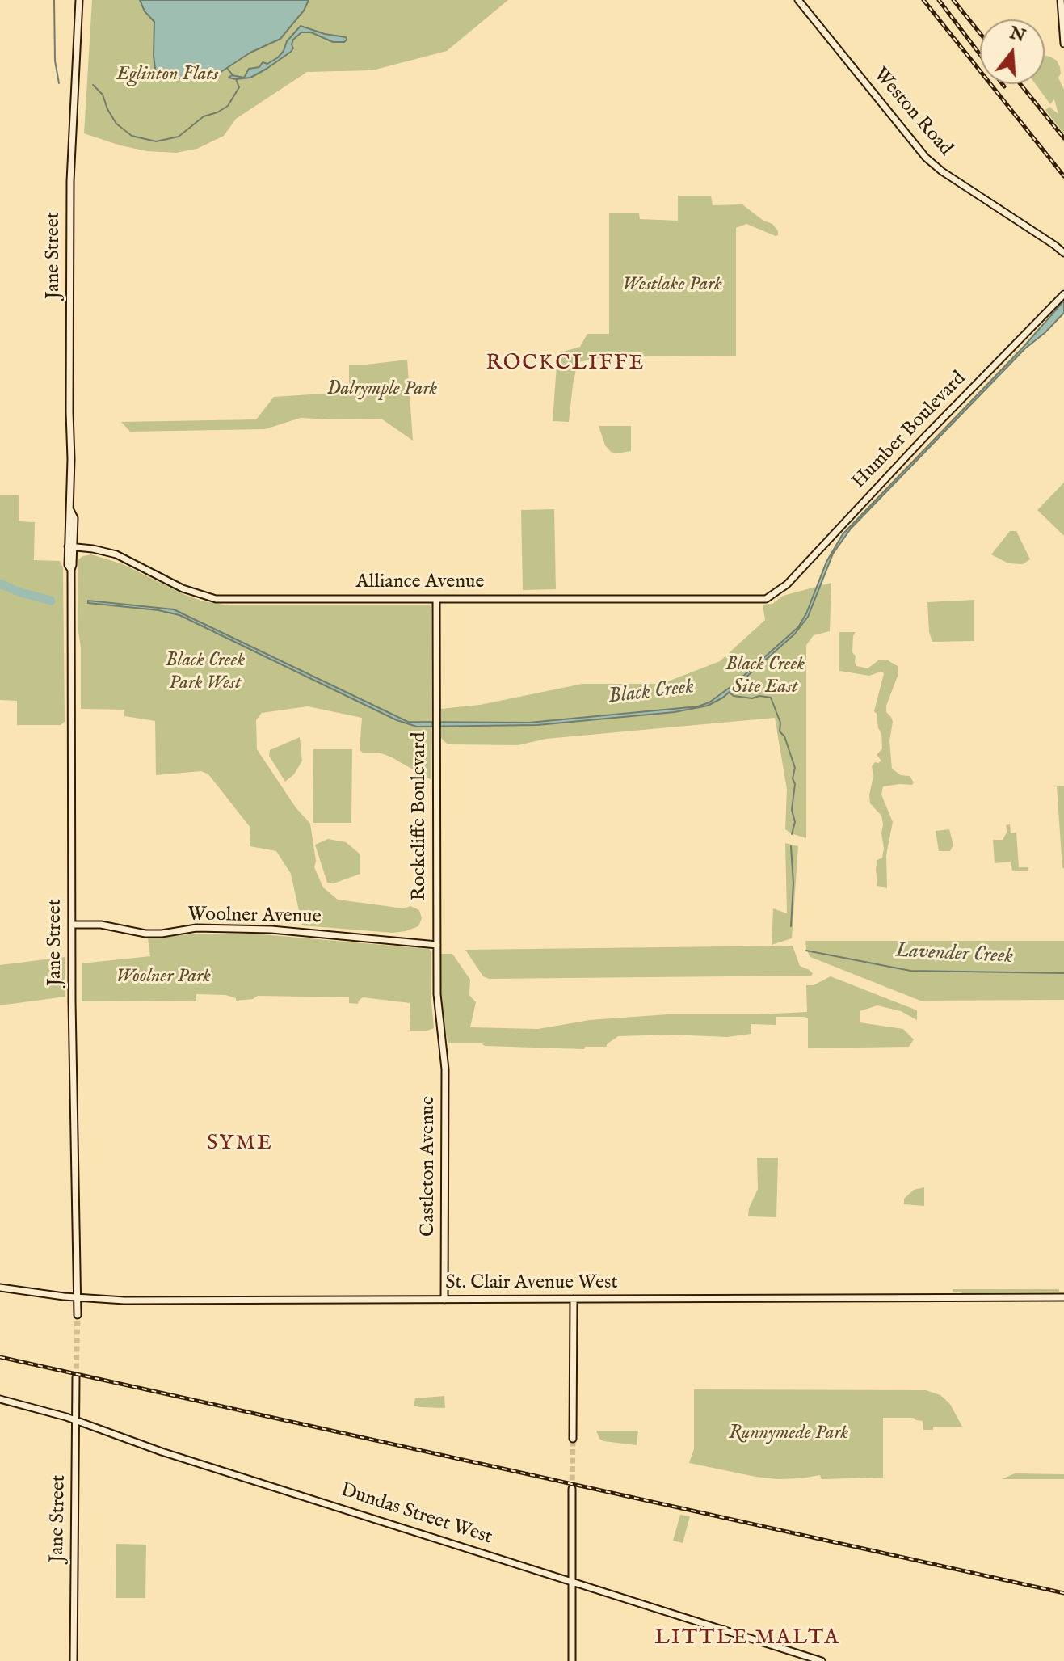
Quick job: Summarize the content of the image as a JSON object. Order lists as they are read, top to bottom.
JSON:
{
  "streets": {
    "main road": [
      "Weston Road",
      "Jane Street",
      "Humber Boulevard",
      "Alliance Avenue",
      "Rockcliffe Boulevard",
      "Woolner Avenue",
      "Castleton Avenue",
      "St. Clair Avenue West",
      "Dundas Street West"
    ]
  },
  "crossings": [
    ["Jane Street", "Alliance Avenue"],
    ["Jane Street", "Woolner Avenue"],
    ["Jane Street", "St. Clair Avenue West"],
    ["Jane Street", "Dundas Street West"],
    ["Humber Boulevard", "Alliance Avenue"],
    ["Alliance Avenue", "Rockcliffe Boulevard"],
    ["Rockcliffe Boulevard", "Woolner Avenue"],
    ["Rockcliffe Boulevard", "Castleton Avenue"],
    ["Castleton Avenue", "St. Clair Avenue West"]
  ],
  "districts": ["ROCKCLIFFE", "SYME", "LITTLE MALTA"],
  "water": ["Black Creek", "Lavender Creek"],
  "parks": [
    "Eglinton Flats",
    "Westlake Park",
    "Dalrymple Park",
    "Black Creek Park West",
    "Black Creek Site East",
    "Woolner Park",
    "Runnymede Park"
  ],
  "north": "top"
}
